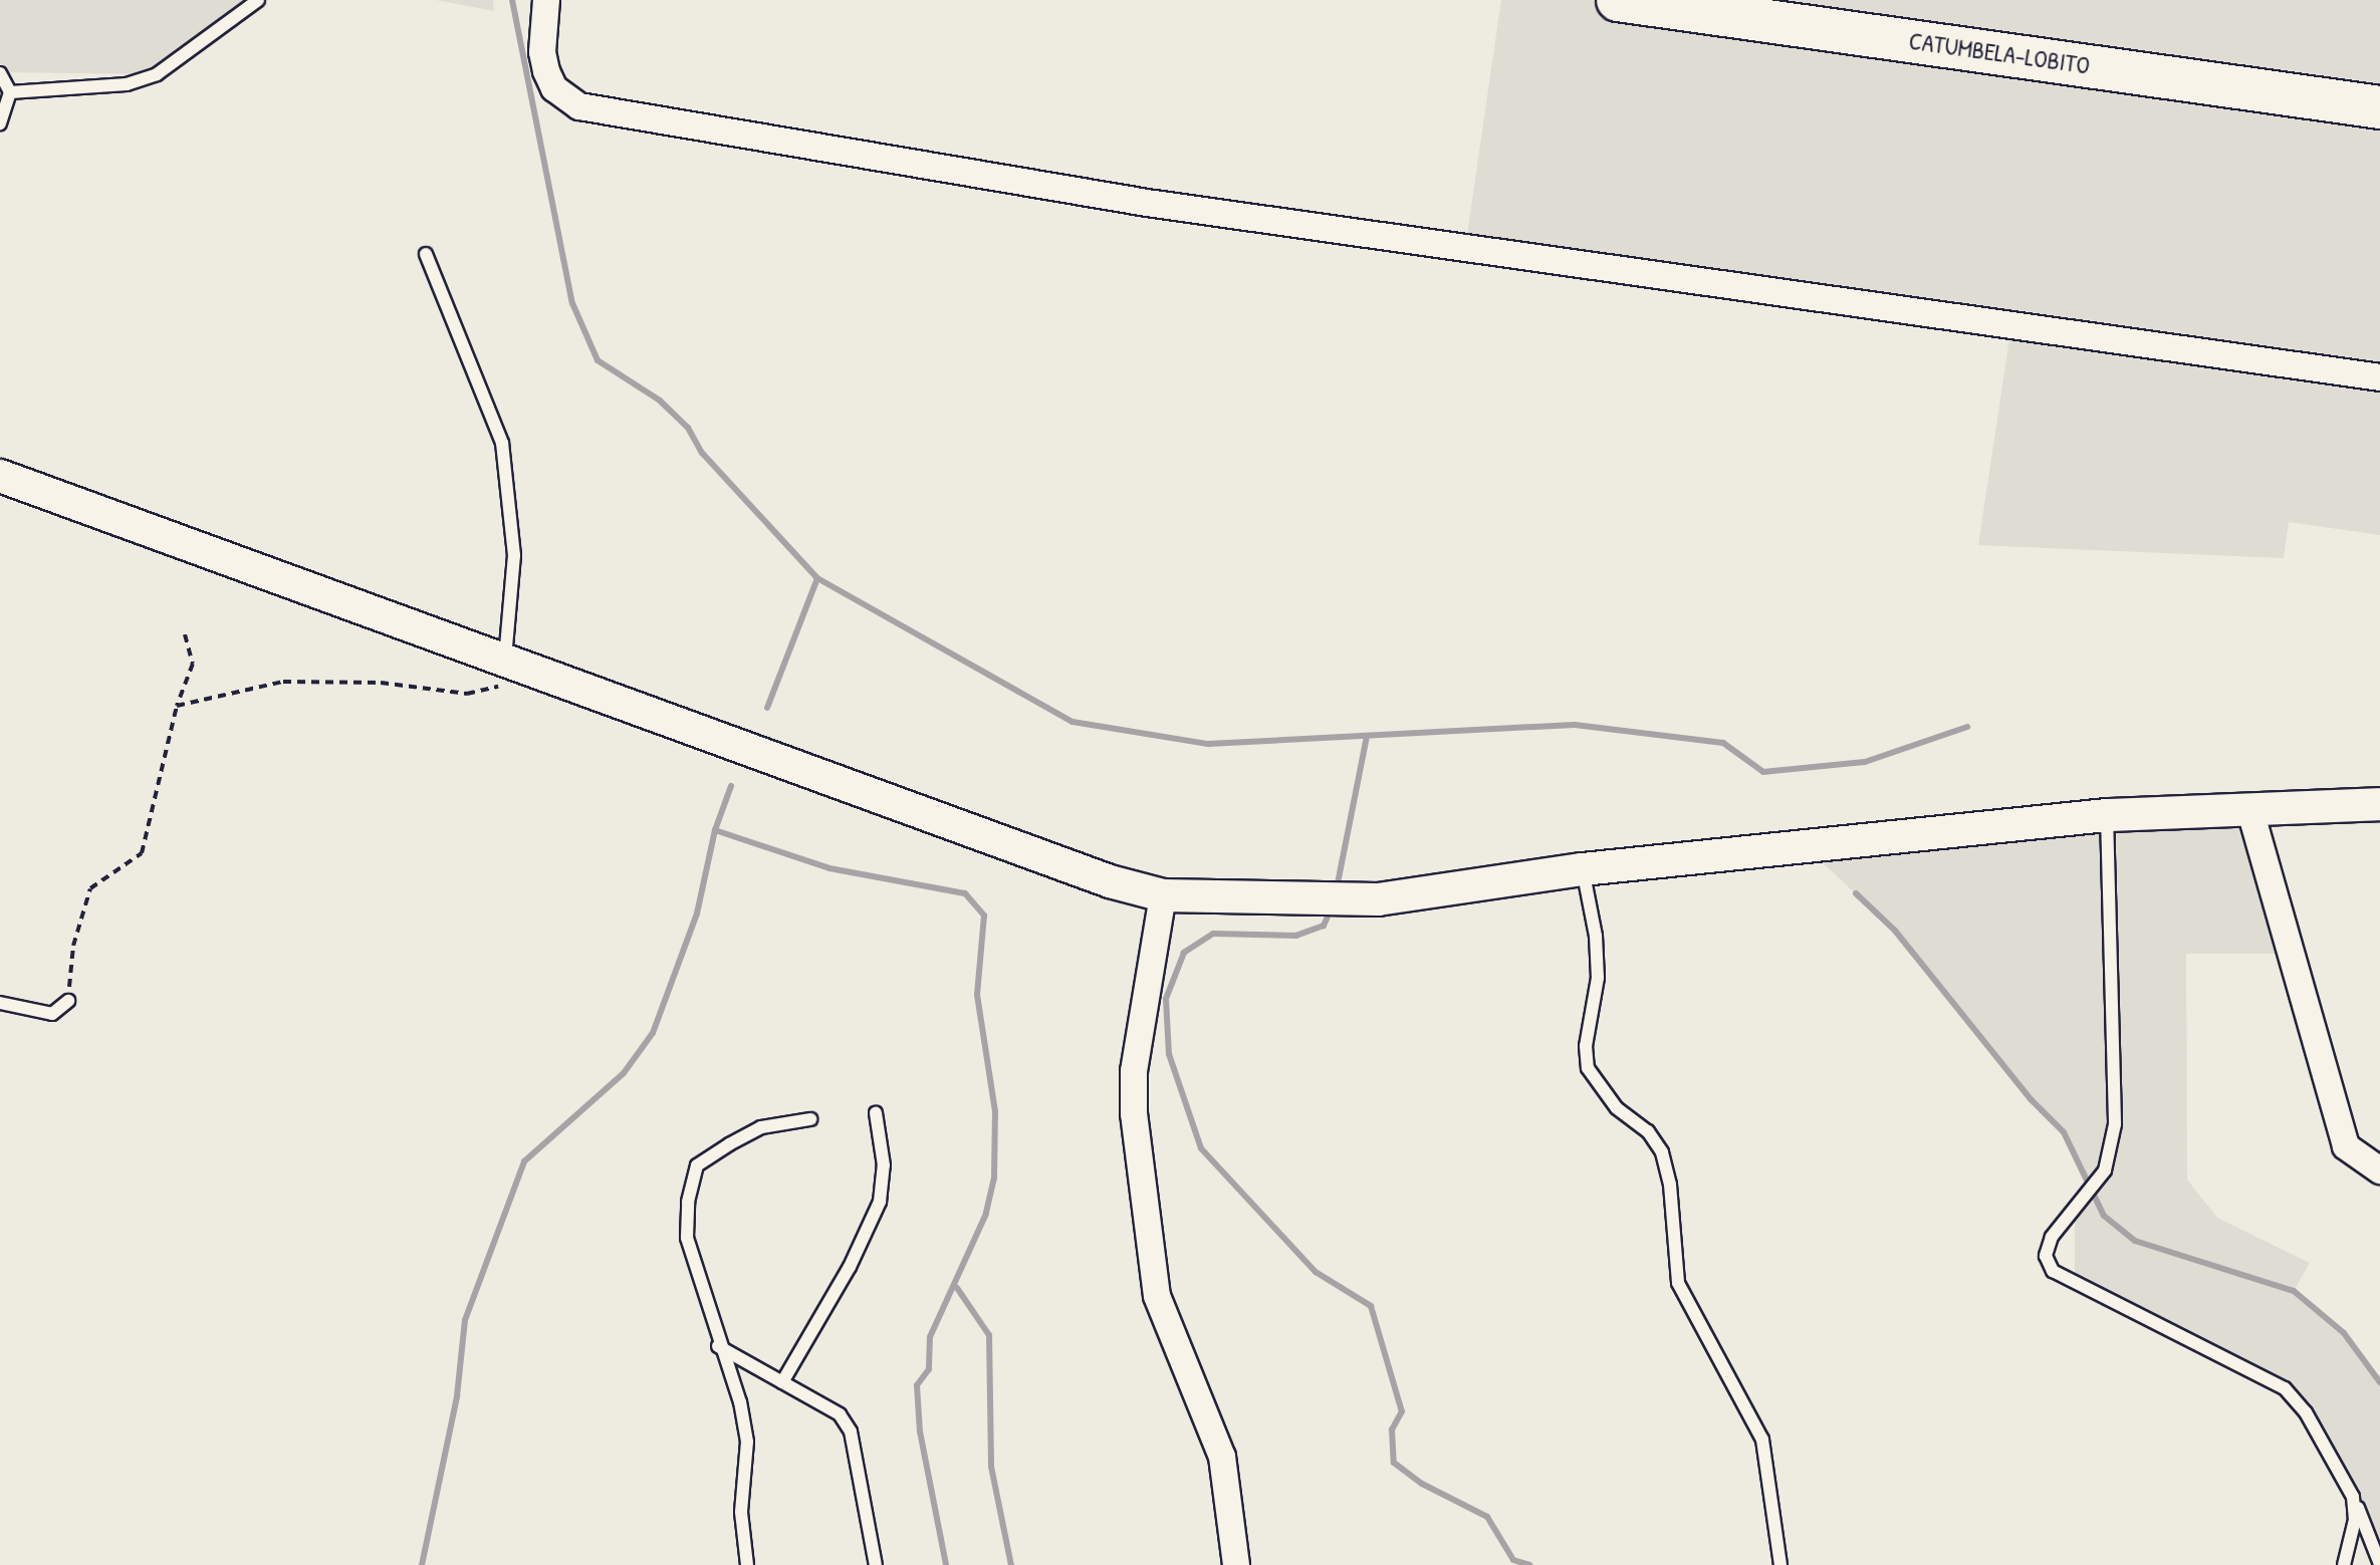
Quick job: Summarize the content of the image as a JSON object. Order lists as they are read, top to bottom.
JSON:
{
  "streets": {
    "highway": ["CATUMBELA-LOBITO"]
  }
}
